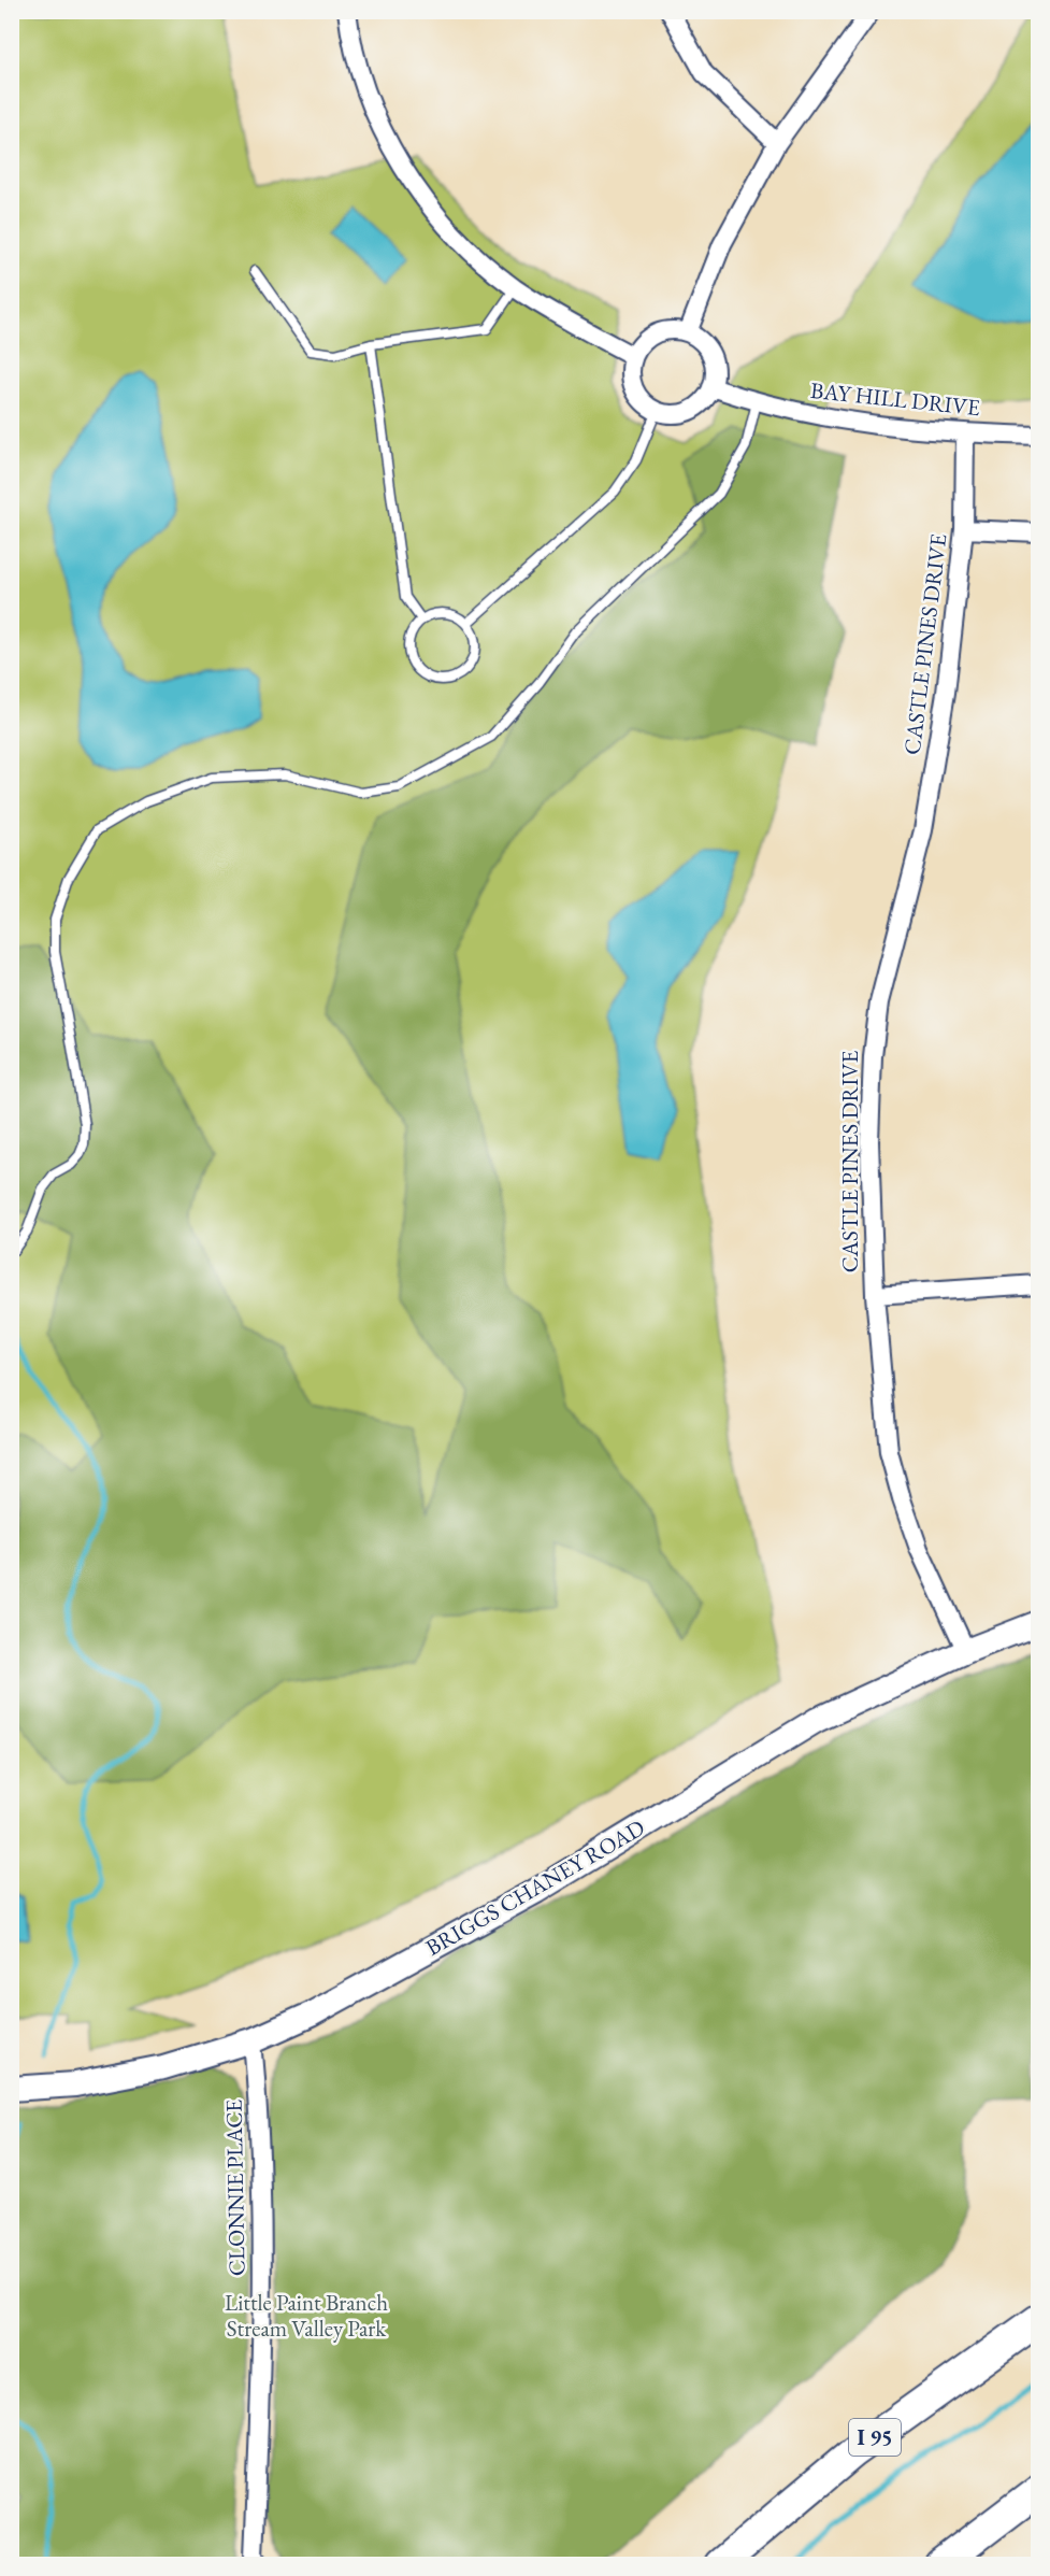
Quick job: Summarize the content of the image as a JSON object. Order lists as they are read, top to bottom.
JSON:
{
  "streets": {
    "highway": ["I 95"],
    "main road": ["BRIGGS CHANEY ROAD"],
    "street": ["BAY HILL DRIVE", "CASTLE PINES DRIVE", "CLONNIE PLACE"]
  },
  "crossings": [
    ["BAY HILL DRIVE", "CASTLE PINES DRIVE"],
    ["CASTLE PINES DRIVE", "BRIGGS CHANEY ROAD"],
    ["BRIGGS CHANEY ROAD", "CLONNIE PLACE"]
  ],
  "parks": ["Little Paint Branch Stream Valley Park"]
}
